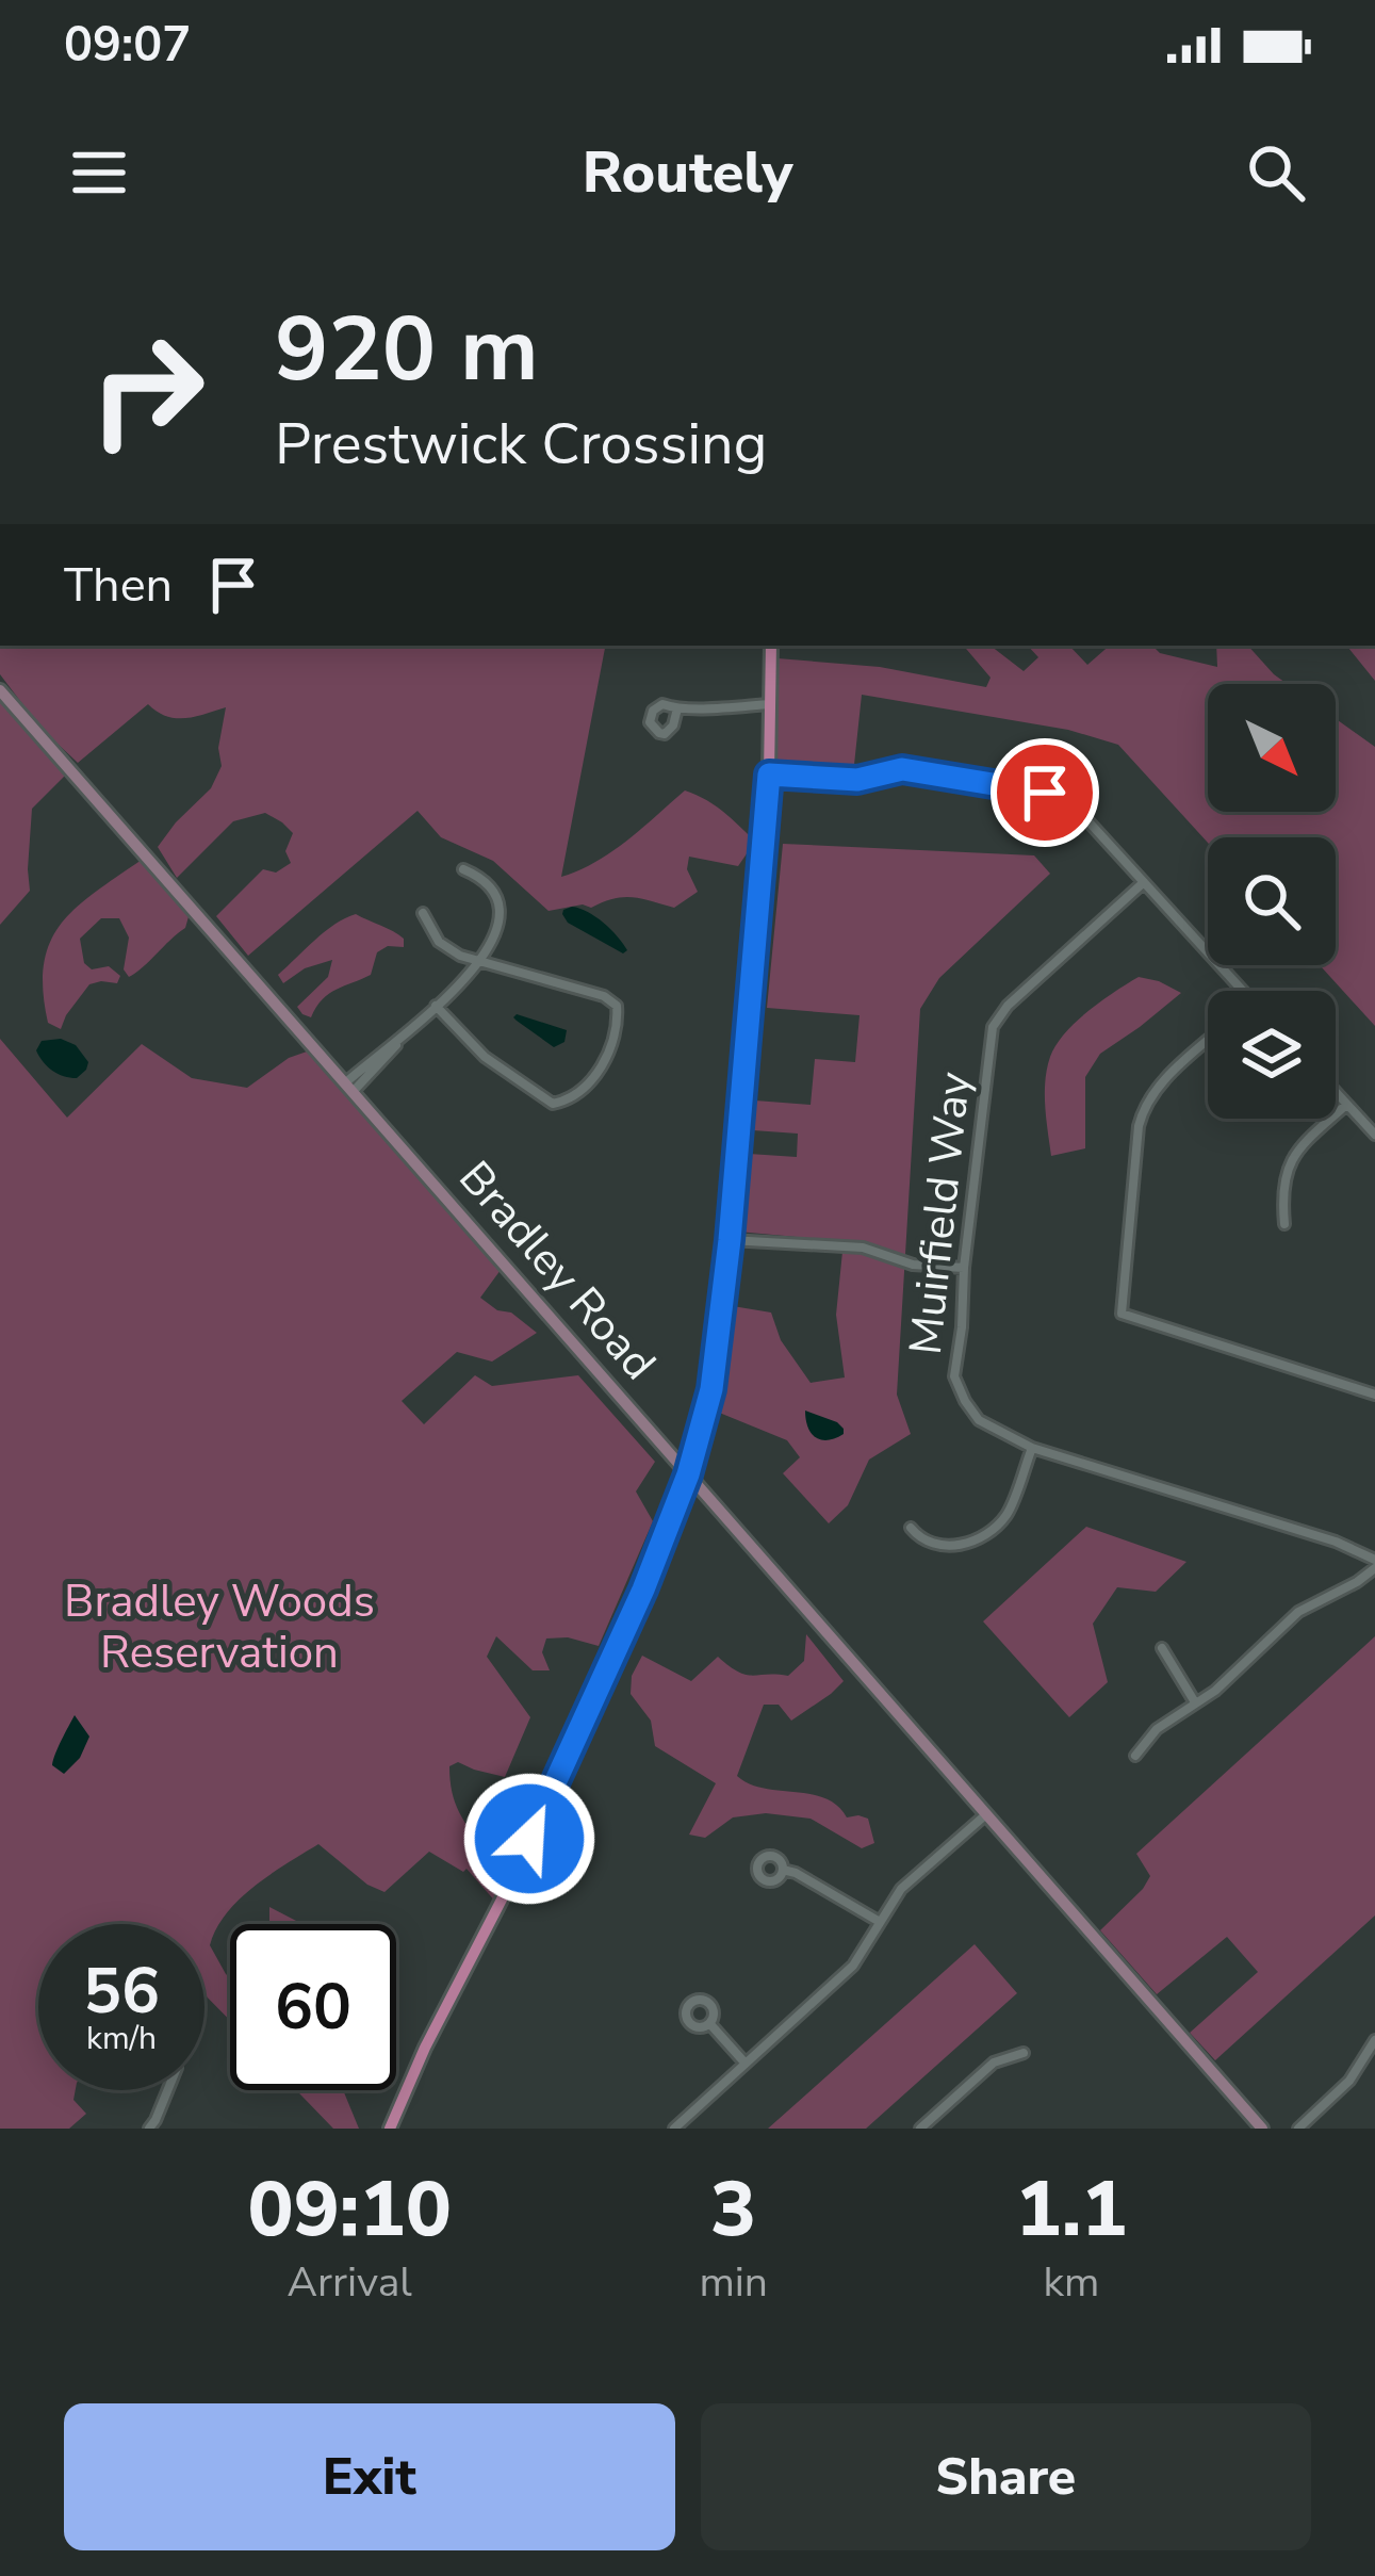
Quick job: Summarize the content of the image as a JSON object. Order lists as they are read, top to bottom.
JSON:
{
  "streets": {
    "street": ["Muirfield Way", "Bradley Road"]
  },
  "parks": ["Bradley Woods Reservation"],
  "north": "bottom right",
  "page": {
    "status": "09:07",
    "header": "Routely",
    "turn": ["920 m", "Prestwick Crossing"],
    "then": "Then",
    "speed": "56 km/h",
    "limit": "60",
    "eta": [
      "09:10",
      "Arrival",
      "3",
      "min",
      "1.1",
      "km"
    ],
    "buttons": ["Exit", "Share"]
  }
}
